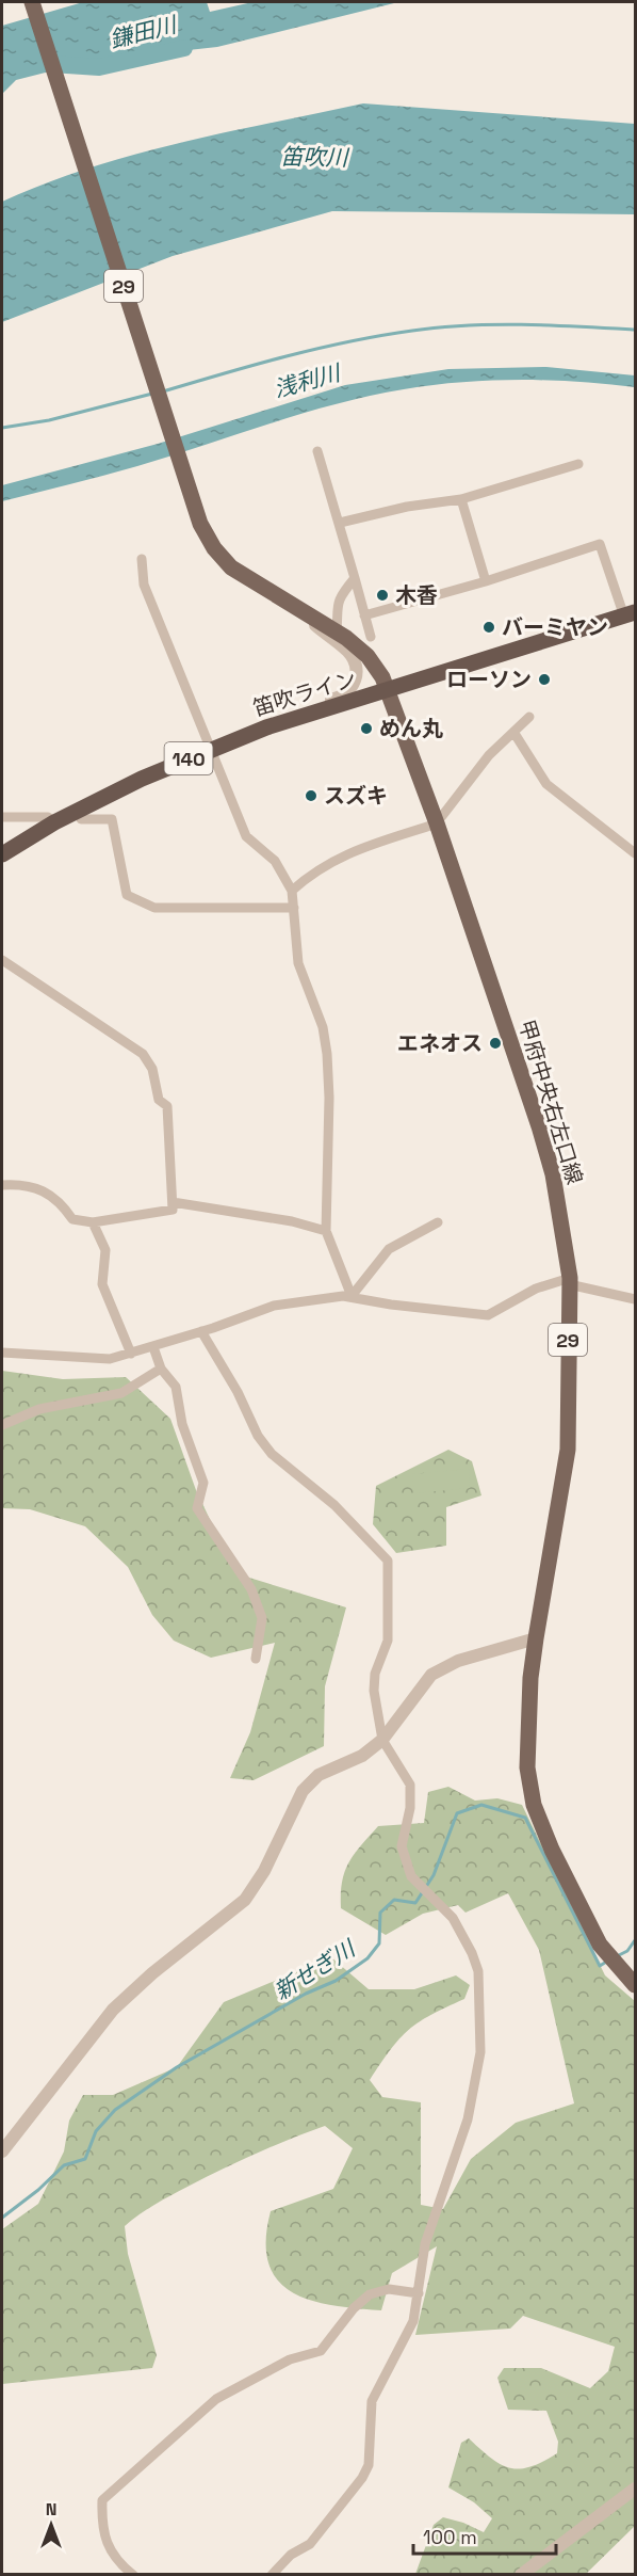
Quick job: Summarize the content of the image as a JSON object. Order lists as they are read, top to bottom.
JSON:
{
  "streets": {
    "highway": ["笛吹ライン", "140"],
    "main road": ["29", "甲府中央右左口線"]
  },
  "crossings": [
    ["笛吹ライン", "甲府中央右左口線"]
  ],
  "water": [
    "鎌田川",
    "笛吹川",
    "浅利川",
    "新せぎ川"
  ],
  "places": [
    "木香",
    "バーミヤン",
    "ローソン",
    "めん丸",
    "スズキ",
    "エネオス"
  ],
  "scale_bar": "100 m",
  "north": "top"
}
